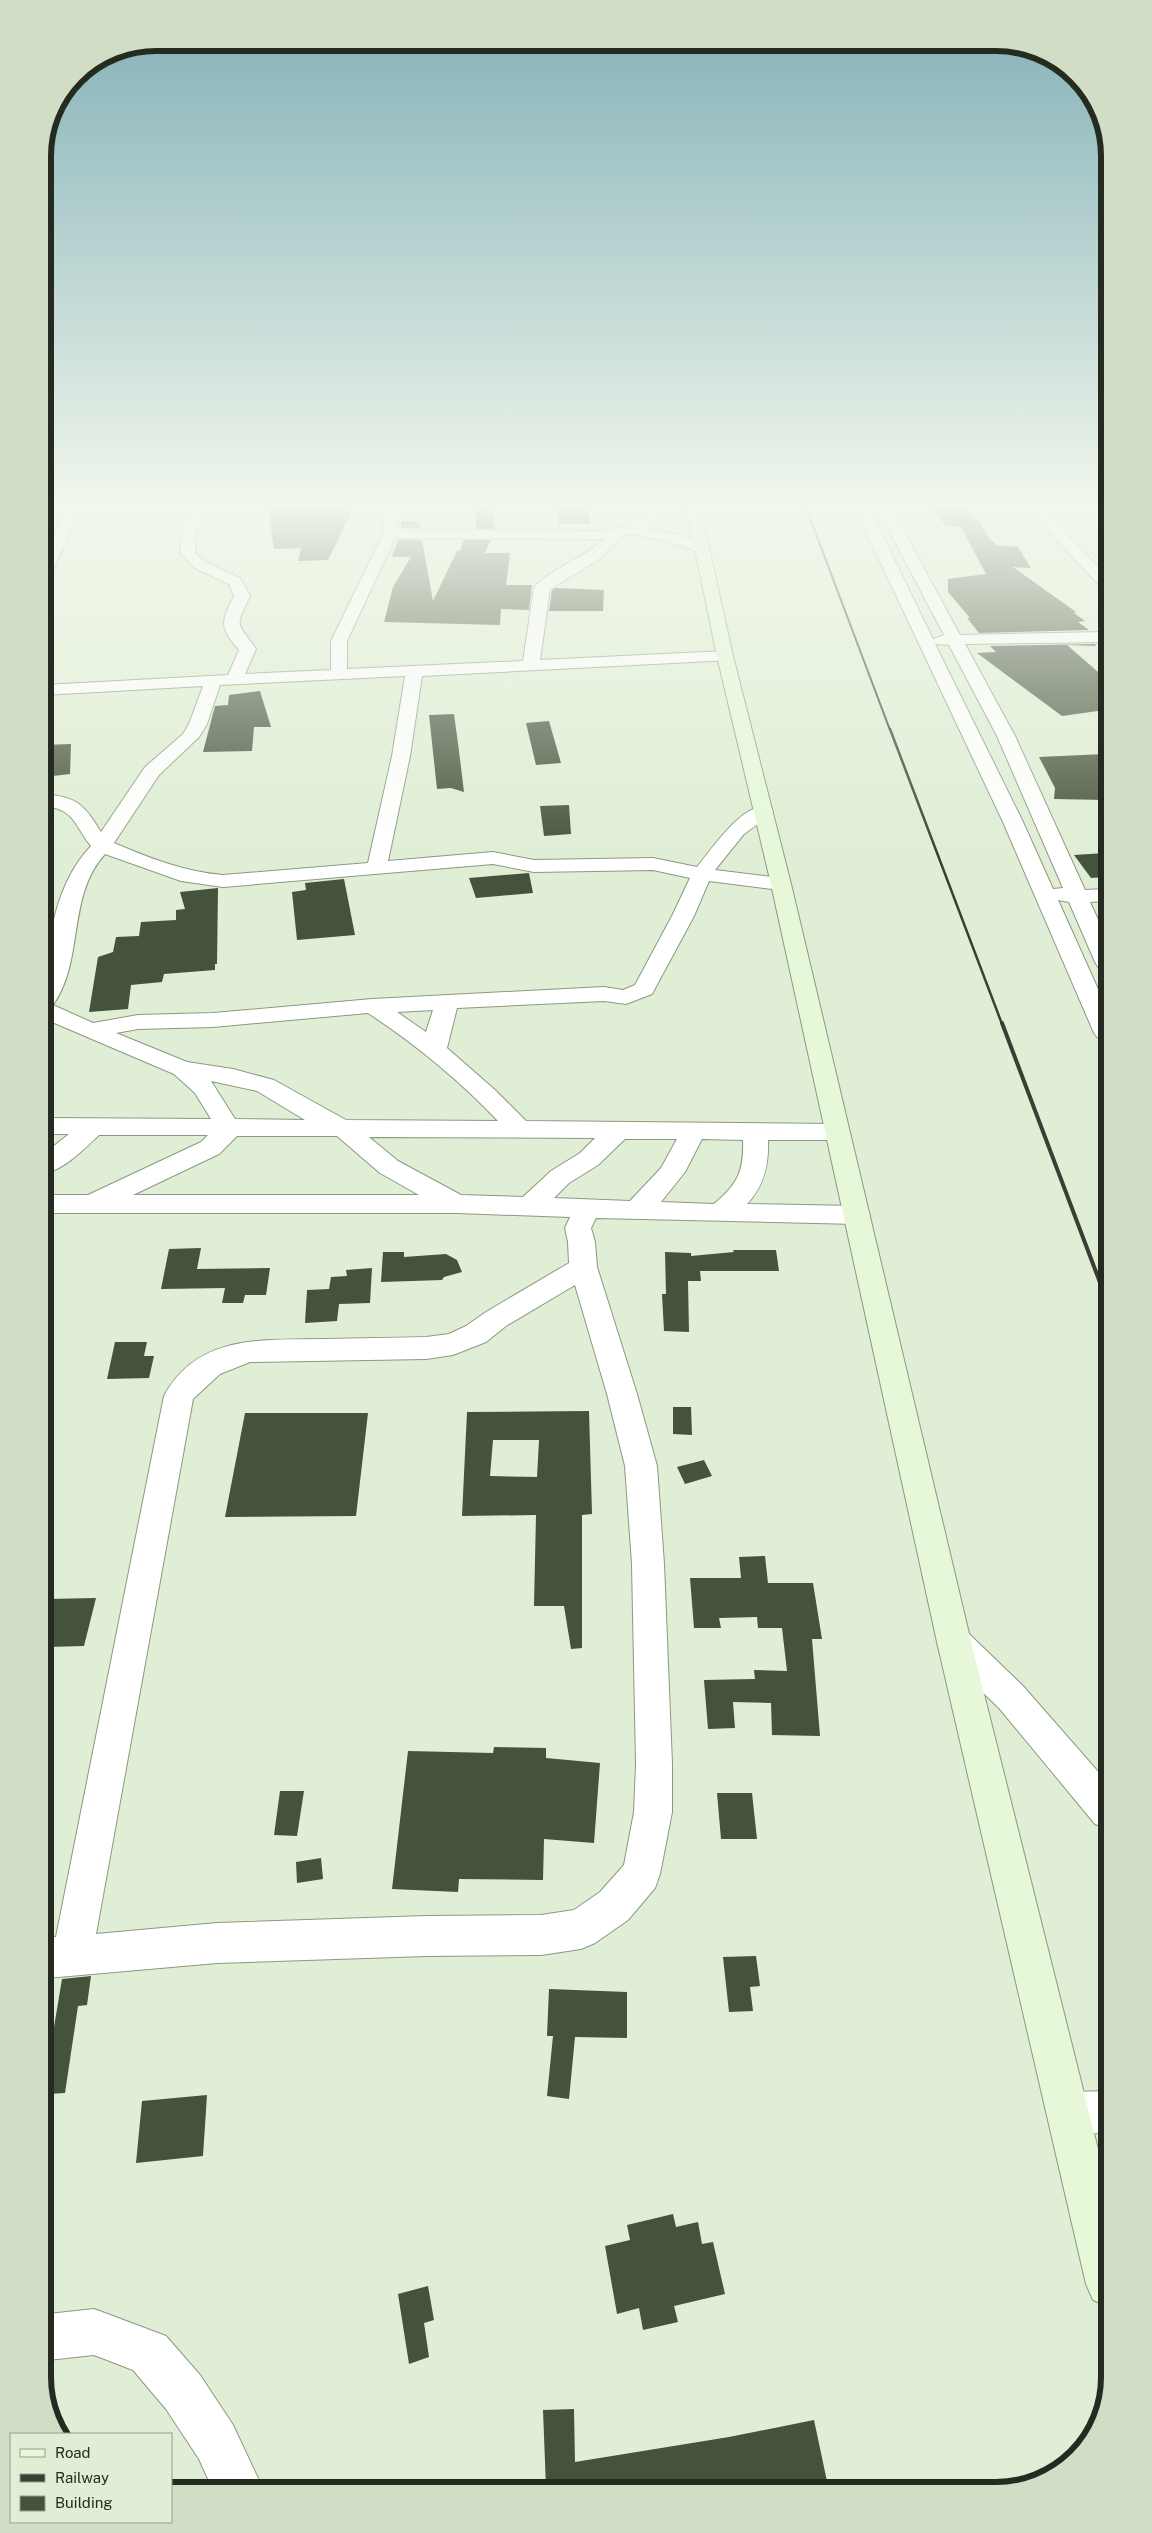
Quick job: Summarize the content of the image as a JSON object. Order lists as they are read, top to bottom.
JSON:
{
  "legend": ["Road", "Railway", "Building"]
}
